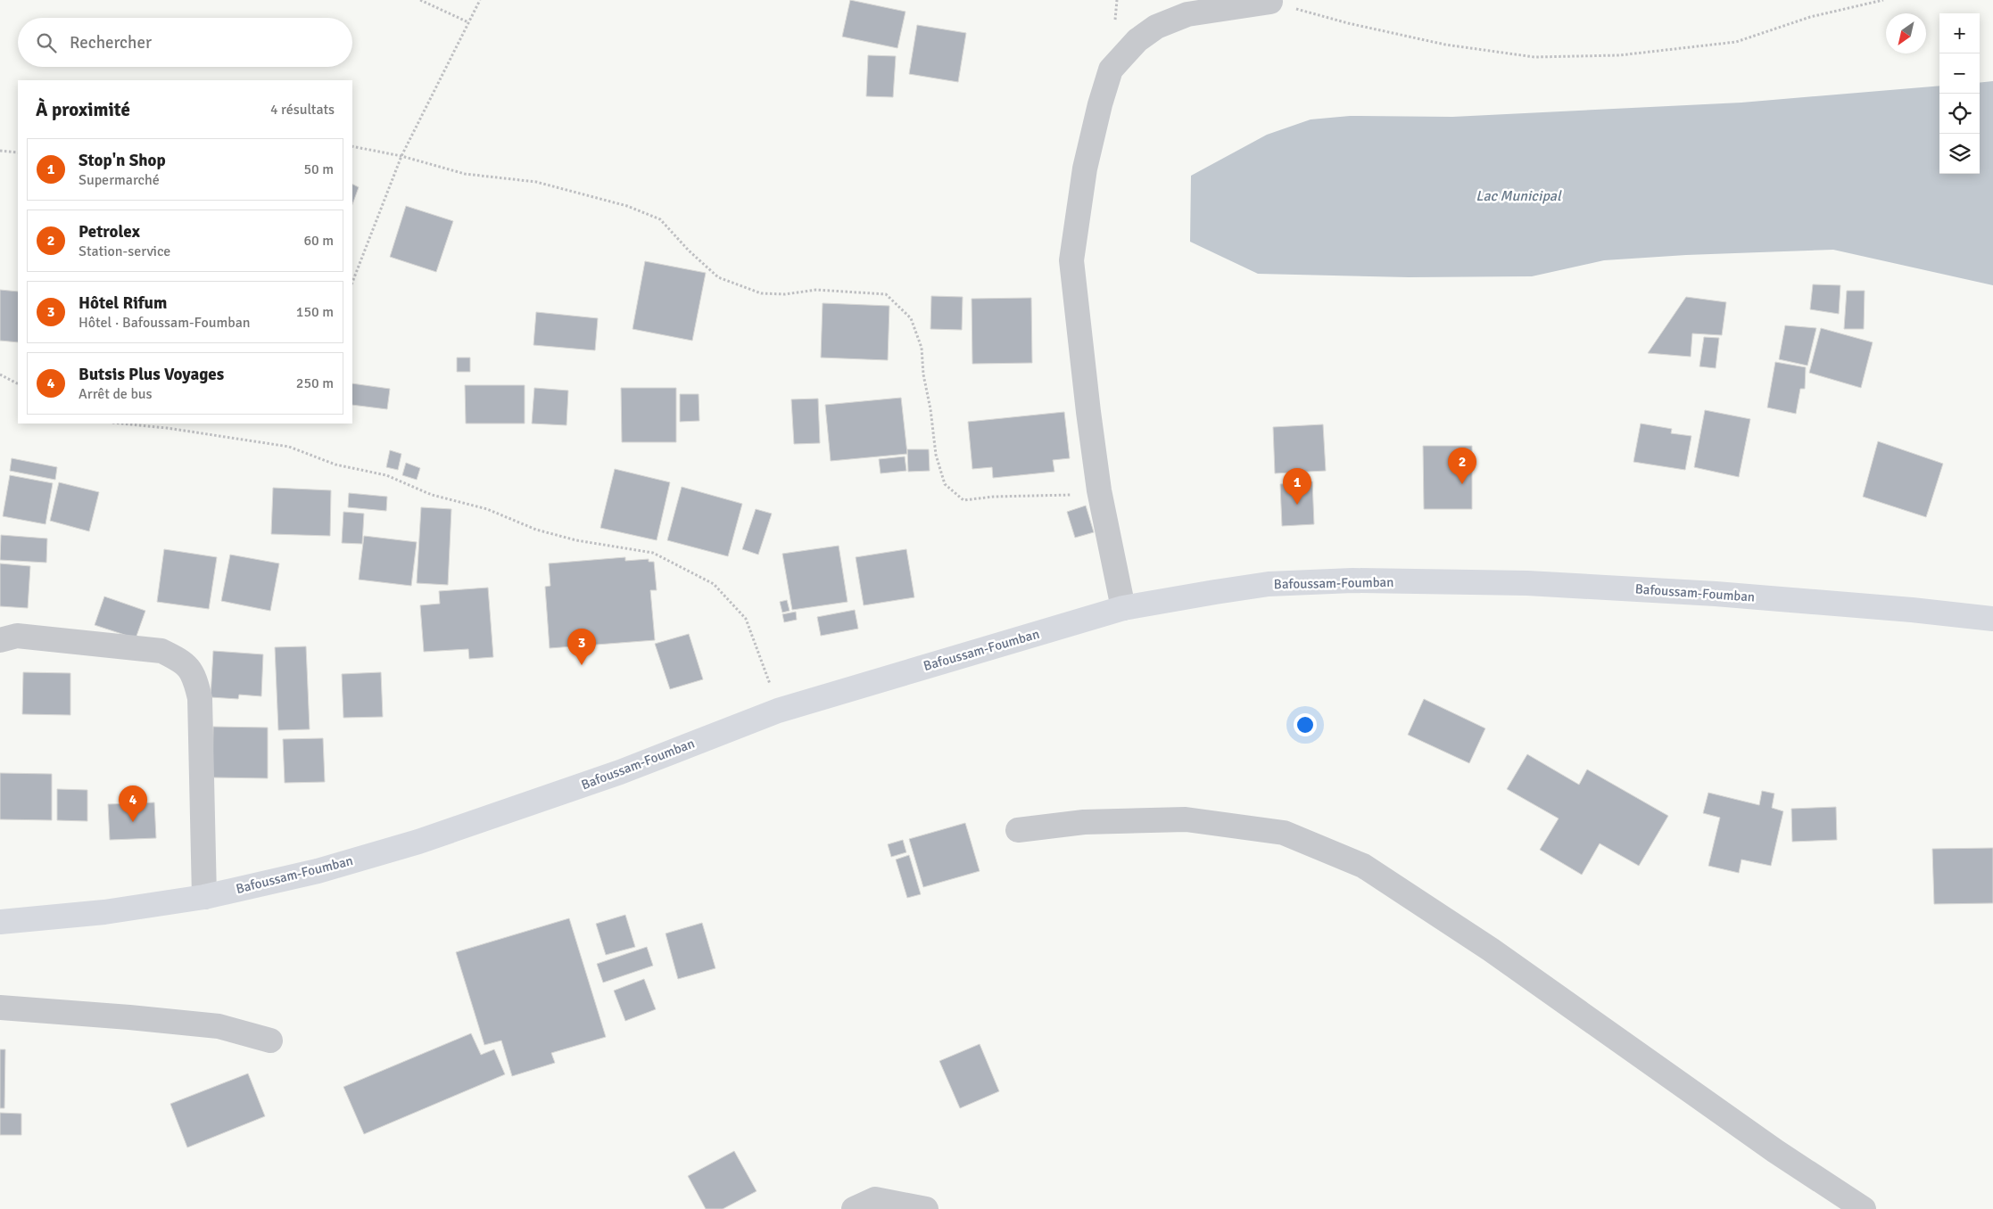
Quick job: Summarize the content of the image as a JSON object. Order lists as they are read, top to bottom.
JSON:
{
  "streets": {
    "highway": ["Bafoussam-Foumban"]
  },
  "water": ["Lac Municipal"],
  "north": "bottom left",
  "page": {
    "map_buttons": ["+", "−"],
    "search": "Rechercher",
    "heading": ["À proximité", "4 résultats"],
    "list": [
      {
        "mark": "1",
        "name": "Stop'n Shop",
        "note": "Supermarché",
        "value": "50 m"
      },
      {
        "mark": "2",
        "name": "Petrolex",
        "note": "Station-service",
        "value": "60 m"
      },
      {
        "mark": "3",
        "name": "Hôtel Rifum",
        "note": "Hôtel · Bafoussam-Foumban",
        "value": "150 m"
      },
      {
        "mark": "4",
        "name": "Butsis Plus Voyages",
        "note": "Arrêt de bus",
        "value": "250 m"
      }
    ],
    "pins": [
      "2",
      "1",
      "3",
      "4"
    ]
  }
}
